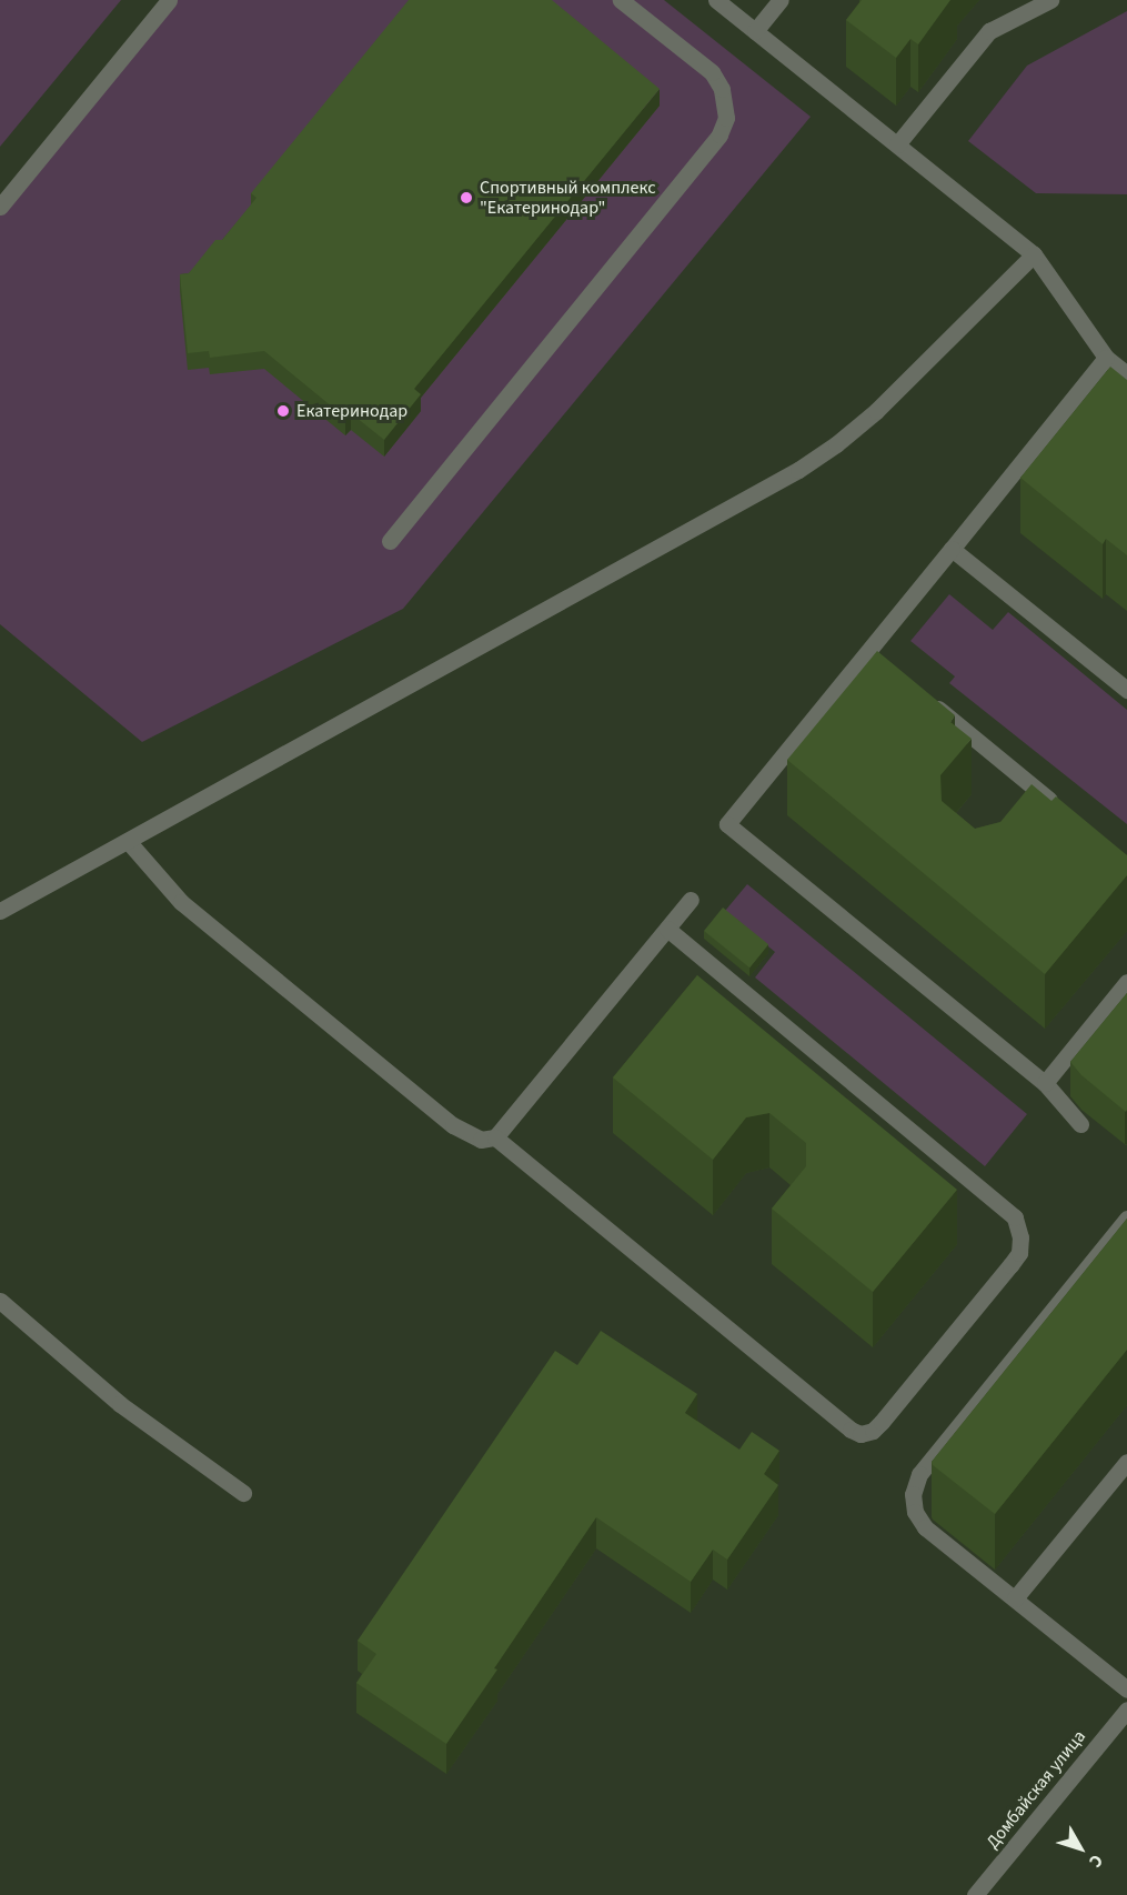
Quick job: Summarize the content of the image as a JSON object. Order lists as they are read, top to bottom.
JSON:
{
  "streets": {
    "street": ["Домбайская улица"]
  },
  "places": ["Спортивный комплекс \"Екатеринодар\"", "Екатеринодар"],
  "north": "bottom right"
}
